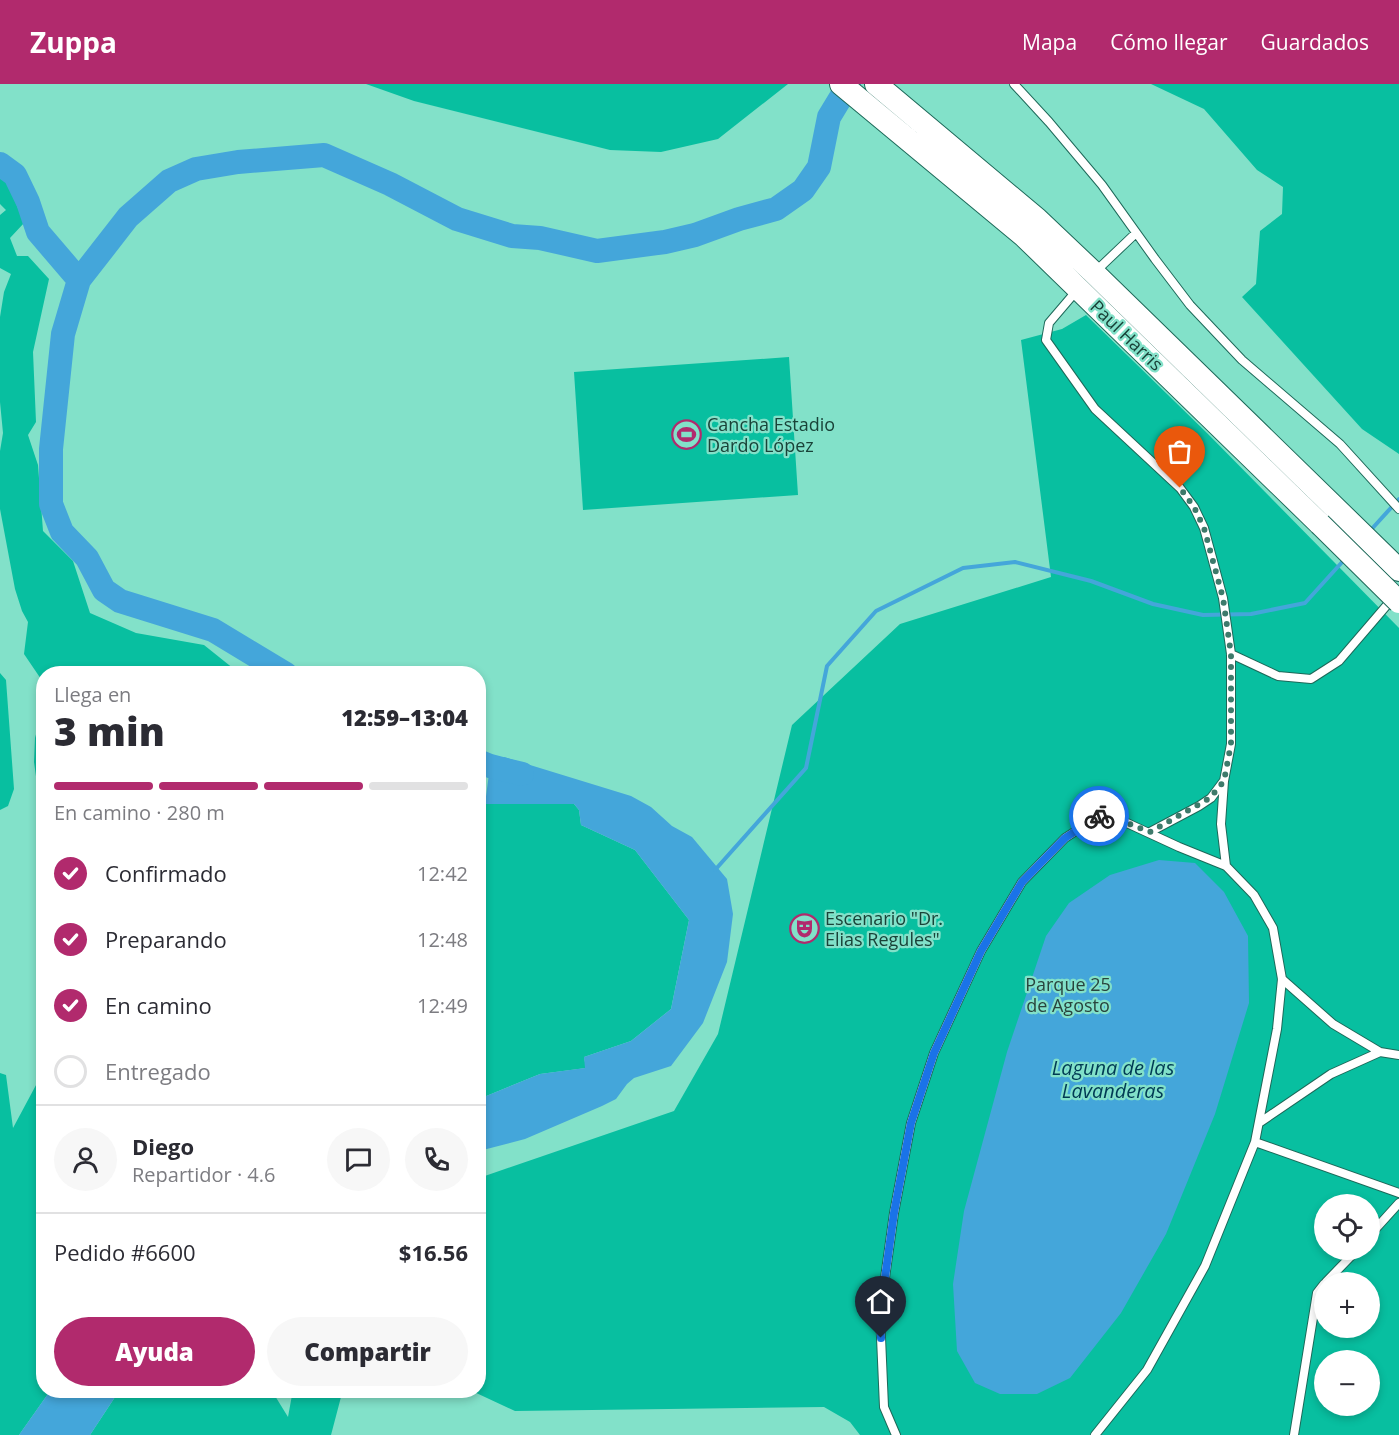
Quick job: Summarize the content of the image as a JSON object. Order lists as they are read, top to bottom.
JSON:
{
  "streets": {
    "main road": ["Paul Harris"]
  },
  "water": ["Laguna de las Lavanderas"],
  "parks": ["Parque 25 de Agosto"],
  "places": {
    "sports": ["Cancha Estadio Dardo López"],
    "theatre": ["Escenario \"Dr. Elias Regules\""]
  },
  "page": {
    "header": "Zuppa",
    "nav": ["Mapa", "Cómo llegar", "Guardados"],
    "heading": ["3 min", "Llega en", "12:59–13:04"],
    "panel": [
      "Diego",
      "Repartidor · 4.6",
      "Pedido #6600",
      "$16.56"
    ],
    "bar": "En camino · 280 m",
    "list": [
      ["Confirmado", "12:42"],
      ["Preparando", "12:48"],
      ["En camino", "12:49"],
      "Entregado"
    ],
    "map_buttons": ["+", "−"],
    "buttons": ["Ayuda", "Compartir"]
  }
}
